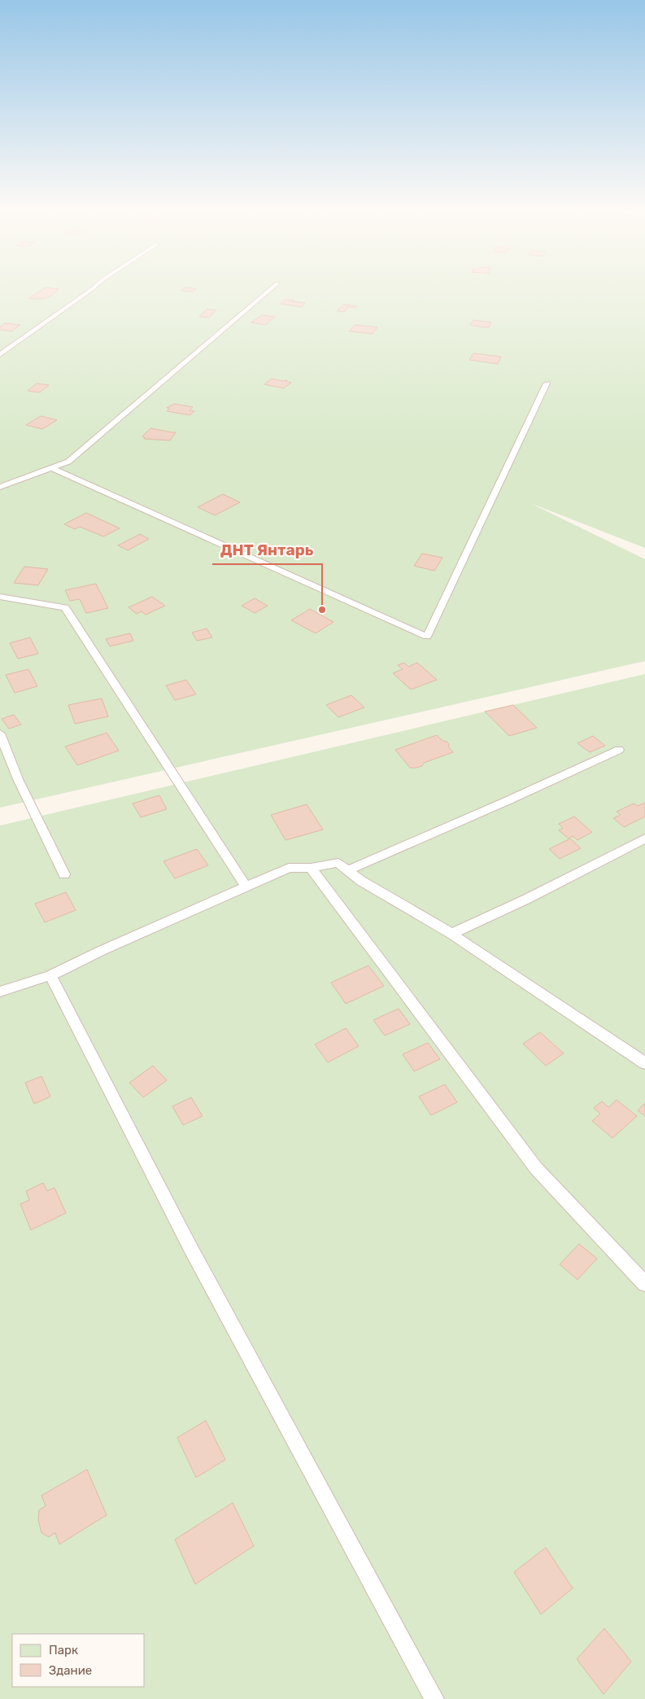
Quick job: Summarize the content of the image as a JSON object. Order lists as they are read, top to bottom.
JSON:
{
  "places": ["ДНТ Янтарь"],
  "legend": ["Парк", "Здание"]
}
